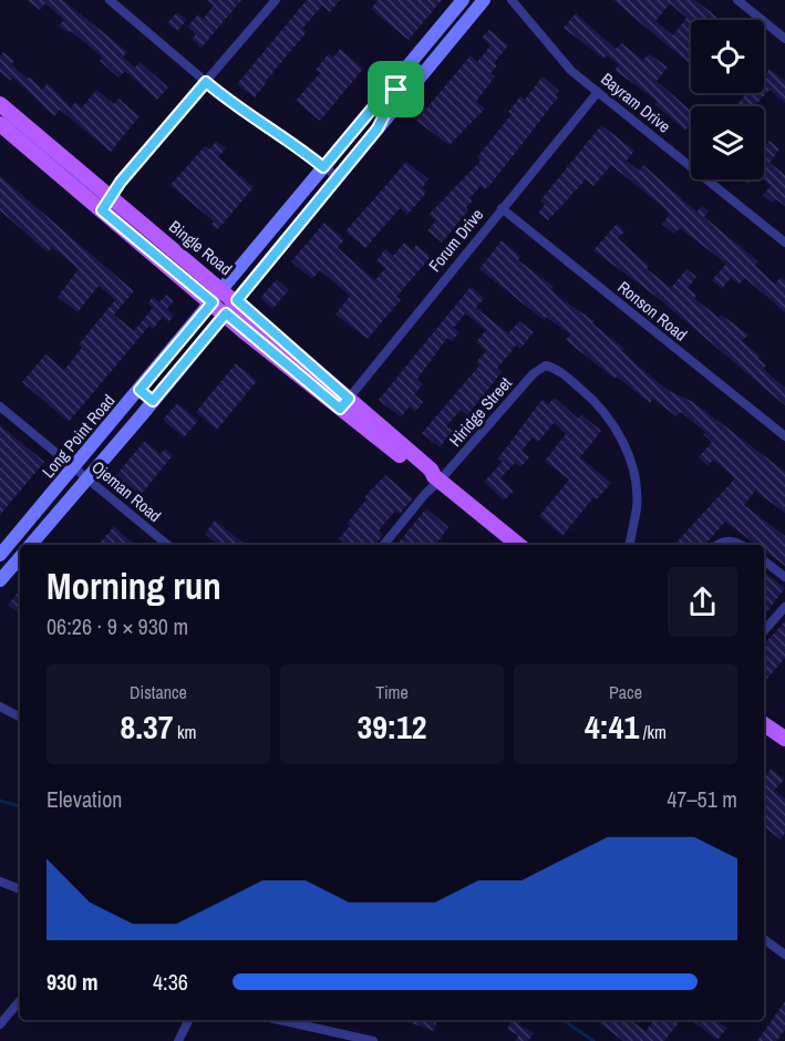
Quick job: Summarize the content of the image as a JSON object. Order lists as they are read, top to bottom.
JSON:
{
  "streets": {
    "main road": ["Bingle Road", "Long Point Road"],
    "street": [
      "Bayram Drive",
      "Forum Drive",
      "Ronson Road",
      "Hiridge Street",
      "Ojeman Road"
    ]
  },
  "crossings": [
    ["Bayram Drive", "Forum Drive"],
    ["Forum Drive", "Bingle Road"],
    ["Forum Drive", "Ronson Road"],
    ["Bingle Road", "Hiridge Street"],
    ["Bingle Road", "Long Point Road"],
    ["Long Point Road", "Ojeman Road"]
  ],
  "page": {
    "heading": ["Morning run", "06:26 · 9 × 930 m"],
    "stats": [
      ["Distance", "8.37 km"],
      ["Time", "39:12"],
      ["Pace", "4:41 /km"]
    ],
    "chart": ["Elevation", "47–51 m"],
    "list": [
      {
        "name": "930 m",
        "note": "4:36"
      }
    ]
  }
}
